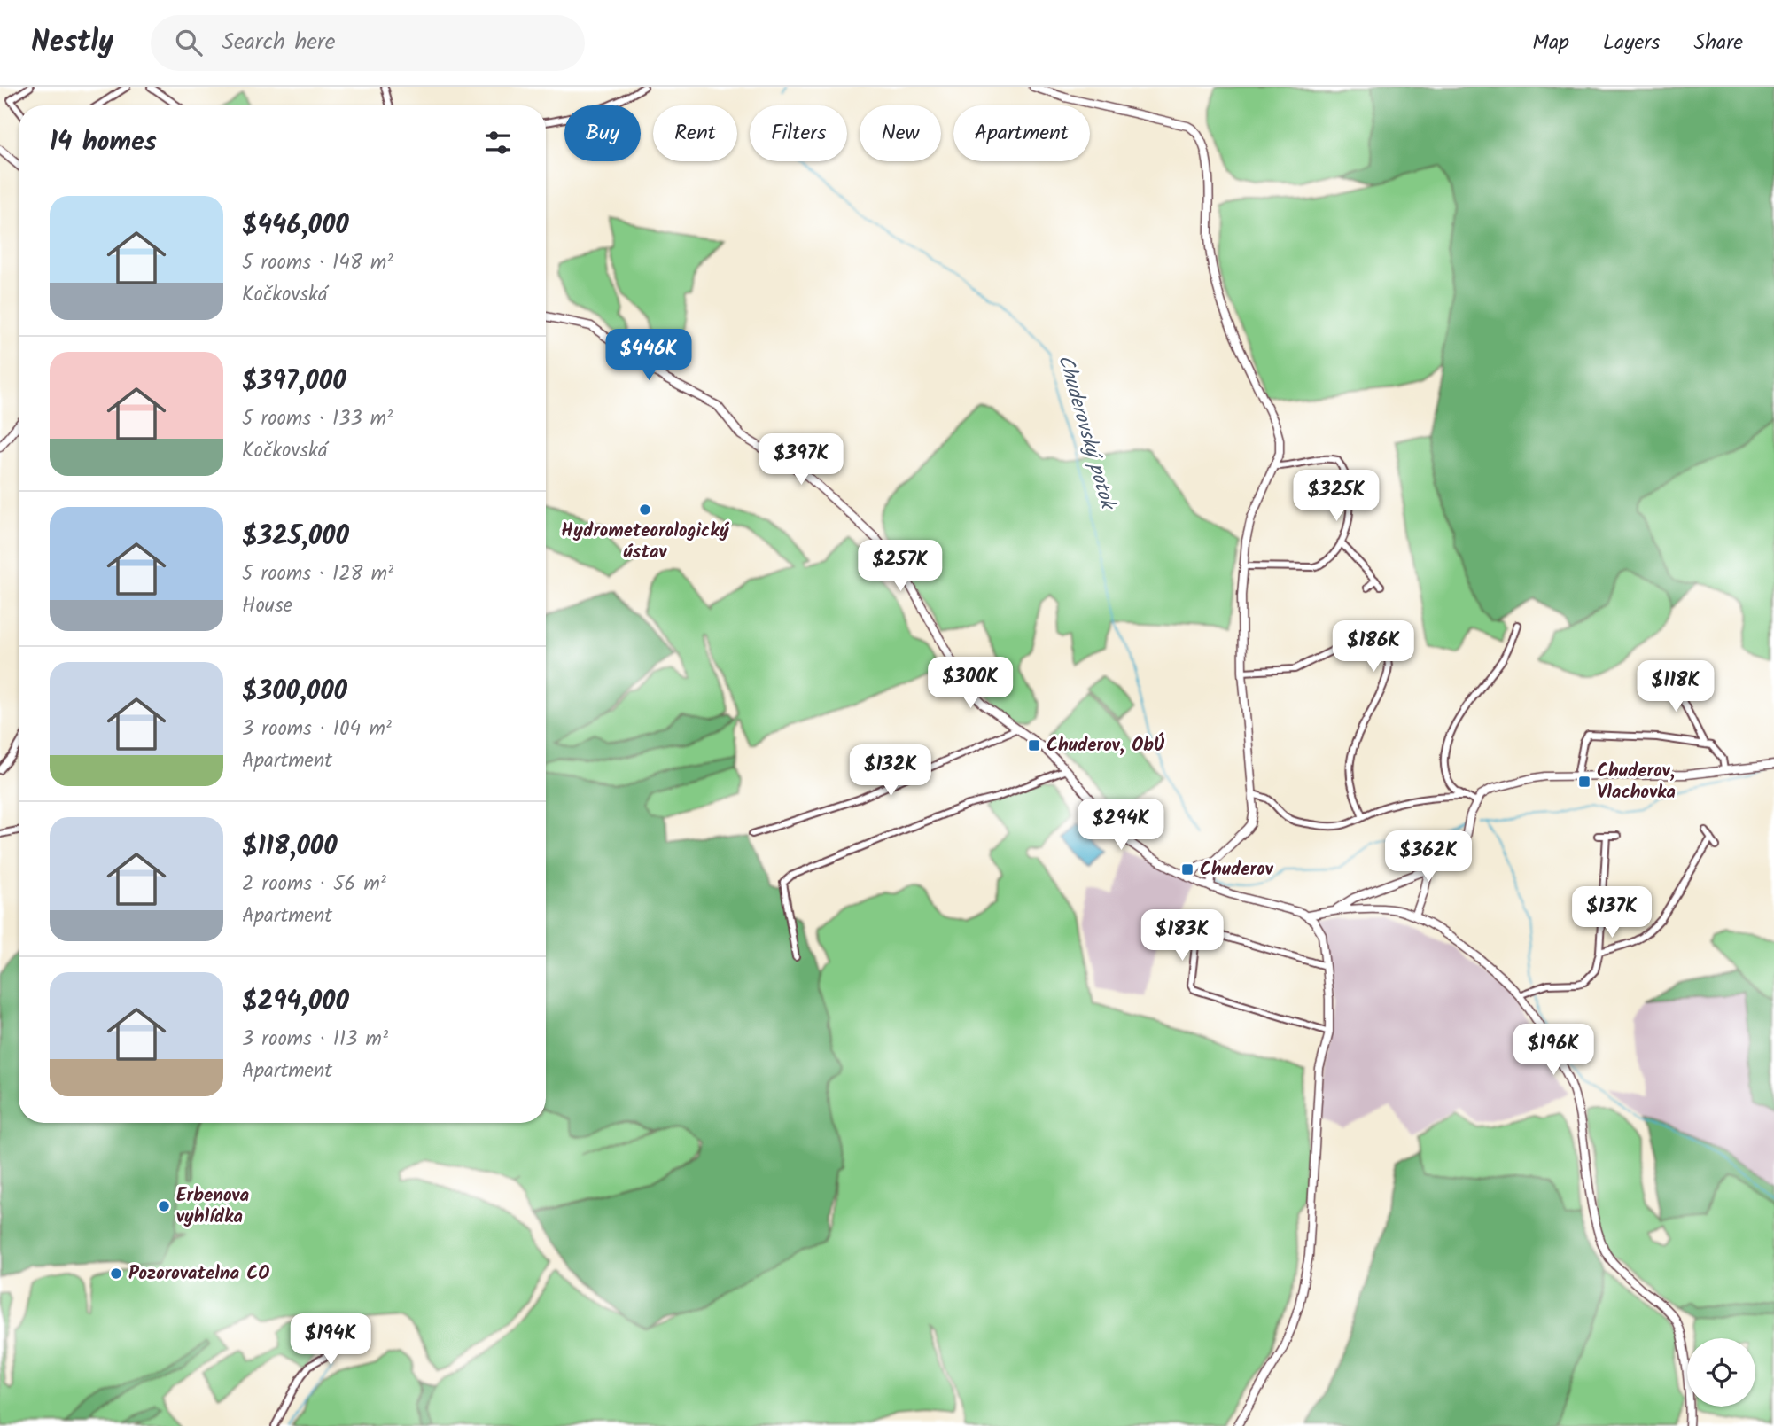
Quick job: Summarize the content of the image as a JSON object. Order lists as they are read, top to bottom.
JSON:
{
  "water": ["Chuderovský potok"],
  "places": {
    "other": ["Hydrometeorologický ústav", "Erbenova vyhlídka", "Pozorovatelna CO"],
    "transit": ["Chuderov, ObÚ", "Chuderov, Vlachovka", "Chuderov"]
  },
  "page": {
    "header": "Nestly",
    "search": "Search here",
    "nav": ["Map", "Layers", "Share"],
    "chip": [
      "Buy",
      "Rent",
      "Filters",
      "New",
      "Apartment"
    ],
    "heading": "14 homes",
    "list": [
      {
        "name": "$446,000",
        "note": "5 rooms · 148 m² · Kočkovská"
      },
      {
        "name": "$397,000",
        "note": "5 rooms · 133 m² · Kočkovská"
      },
      {
        "name": "$325,000",
        "note": "5 rooms · 128 m² · House"
      },
      {
        "name": "$300,000",
        "note": "3 rooms · 104 m² · Apartment"
      },
      {
        "name": "$118,000",
        "note": "2 rooms · 56 m² · Apartment"
      },
      {
        "name": "$294,000",
        "note": "3 rooms · 113 m² · Apartment"
      }
    ],
    "price": [
      "$446K",
      "$397K",
      "$325K",
      "$257K",
      "$186K",
      "$300K",
      "$118K",
      "$132K",
      "$294K",
      "$362K",
      "$137K",
      "$183K",
      "$196K",
      "$194K"
    ]
  }
}
